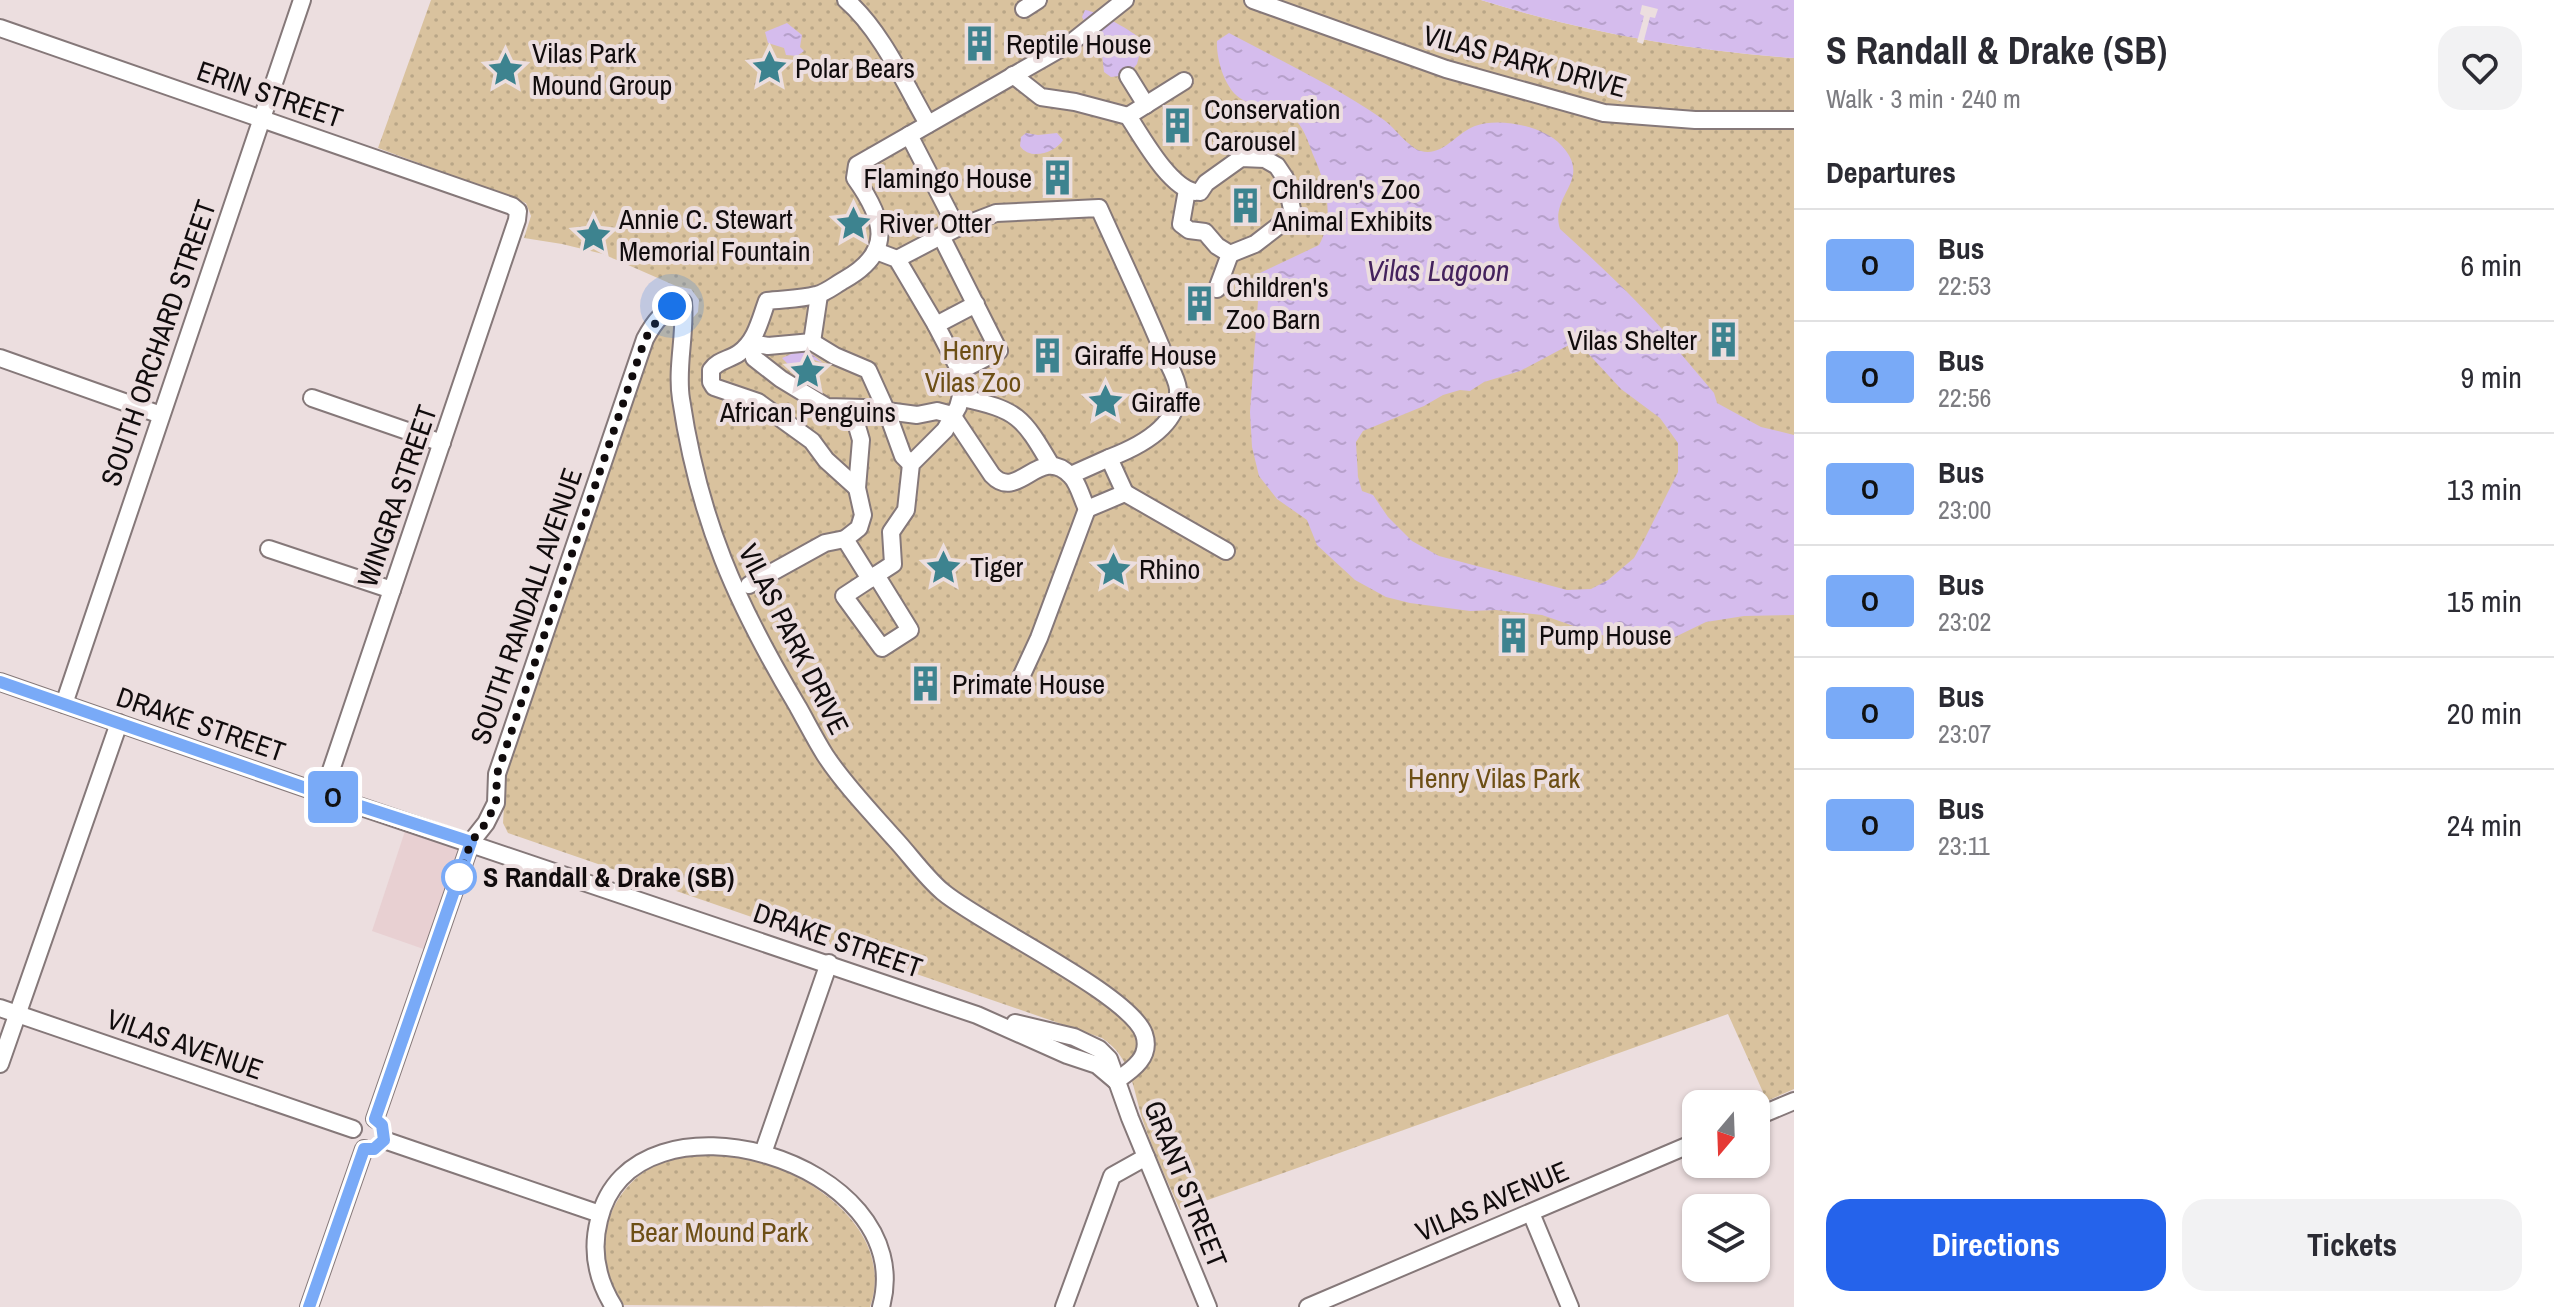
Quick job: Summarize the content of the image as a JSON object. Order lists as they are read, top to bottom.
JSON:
{
  "streets": {
    "street": [
      "VILAS PARK DRIVE",
      "ERIN STREET",
      "SOUTH ORCHARD STREET",
      "WINGRA STREET",
      "SOUTH RANDALL AVENUE",
      "DRAKE STREET",
      "VILAS AVENUE",
      "GRANT STREET"
    ]
  },
  "crossings": [
    ["VILAS PARK DRIVE", "SOUTH RANDALL AVENUE"],
    ["VILAS PARK DRIVE", "DRAKE STREET"],
    ["VILAS PARK DRIVE", "GRANT STREET"],
    ["ERIN STREET", "SOUTH ORCHARD STREET"],
    ["ERIN STREET", "WINGRA STREET"],
    ["SOUTH ORCHARD STREET", "DRAKE STREET"],
    ["WINGRA STREET", "DRAKE STREET"],
    ["SOUTH RANDALL AVENUE", "DRAKE STREET"],
    ["SOUTH RANDALL AVENUE", "VILAS AVENUE"],
    ["DRAKE STREET", "GRANT STREET"]
  ],
  "water": ["Vilas Lagoon"],
  "parks": ["Henry Vilas Zoo", "Henry Vilas Park", "Bear Mound Park"],
  "places": {
    "building": [
      "Reptile House",
      "Conservation Carousel",
      "Flamingo House",
      "Children's Zoo Animal Exhibits",
      "Children's Zoo Barn",
      "Vilas Shelter",
      "Giraffe House",
      "Pump House",
      "Primate House"
    ],
    "place": [
      "Polar Bears",
      "Vilas Park Mound Group",
      "River Otter",
      "Annie C. Stewart Memorial Fountain",
      "African Penguins",
      "Giraffe",
      "Tiger",
      "Rhino"
    ],
    "other": ["S Randall & Drake (SB)"]
  },
  "lines": ["bus line O"],
  "north": "bottom",
  "page": {
    "on_map": "O",
    "heading": [
      ["S Randall & Drake (SB)", "Walk · 3 min · 240 m"],
      "Departures"
    ],
    "list": [
      {
        "mark": "O",
        "name": "Bus",
        "note": "22:53",
        "value": "6 min"
      },
      {
        "mark": "O",
        "name": "Bus",
        "note": "22:56",
        "value": "9 min"
      },
      {
        "mark": "O",
        "name": "Bus",
        "note": "23:00",
        "value": "13 min"
      },
      {
        "mark": "O",
        "name": "Bus",
        "note": "23:02",
        "value": "15 min"
      },
      {
        "mark": "O",
        "name": "Bus",
        "note": "23:07",
        "value": "20 min"
      },
      {
        "mark": "O",
        "name": "Bus",
        "note": "23:11",
        "value": "24 min"
      }
    ],
    "buttons": ["Directions", "Tickets"]
  }
}
